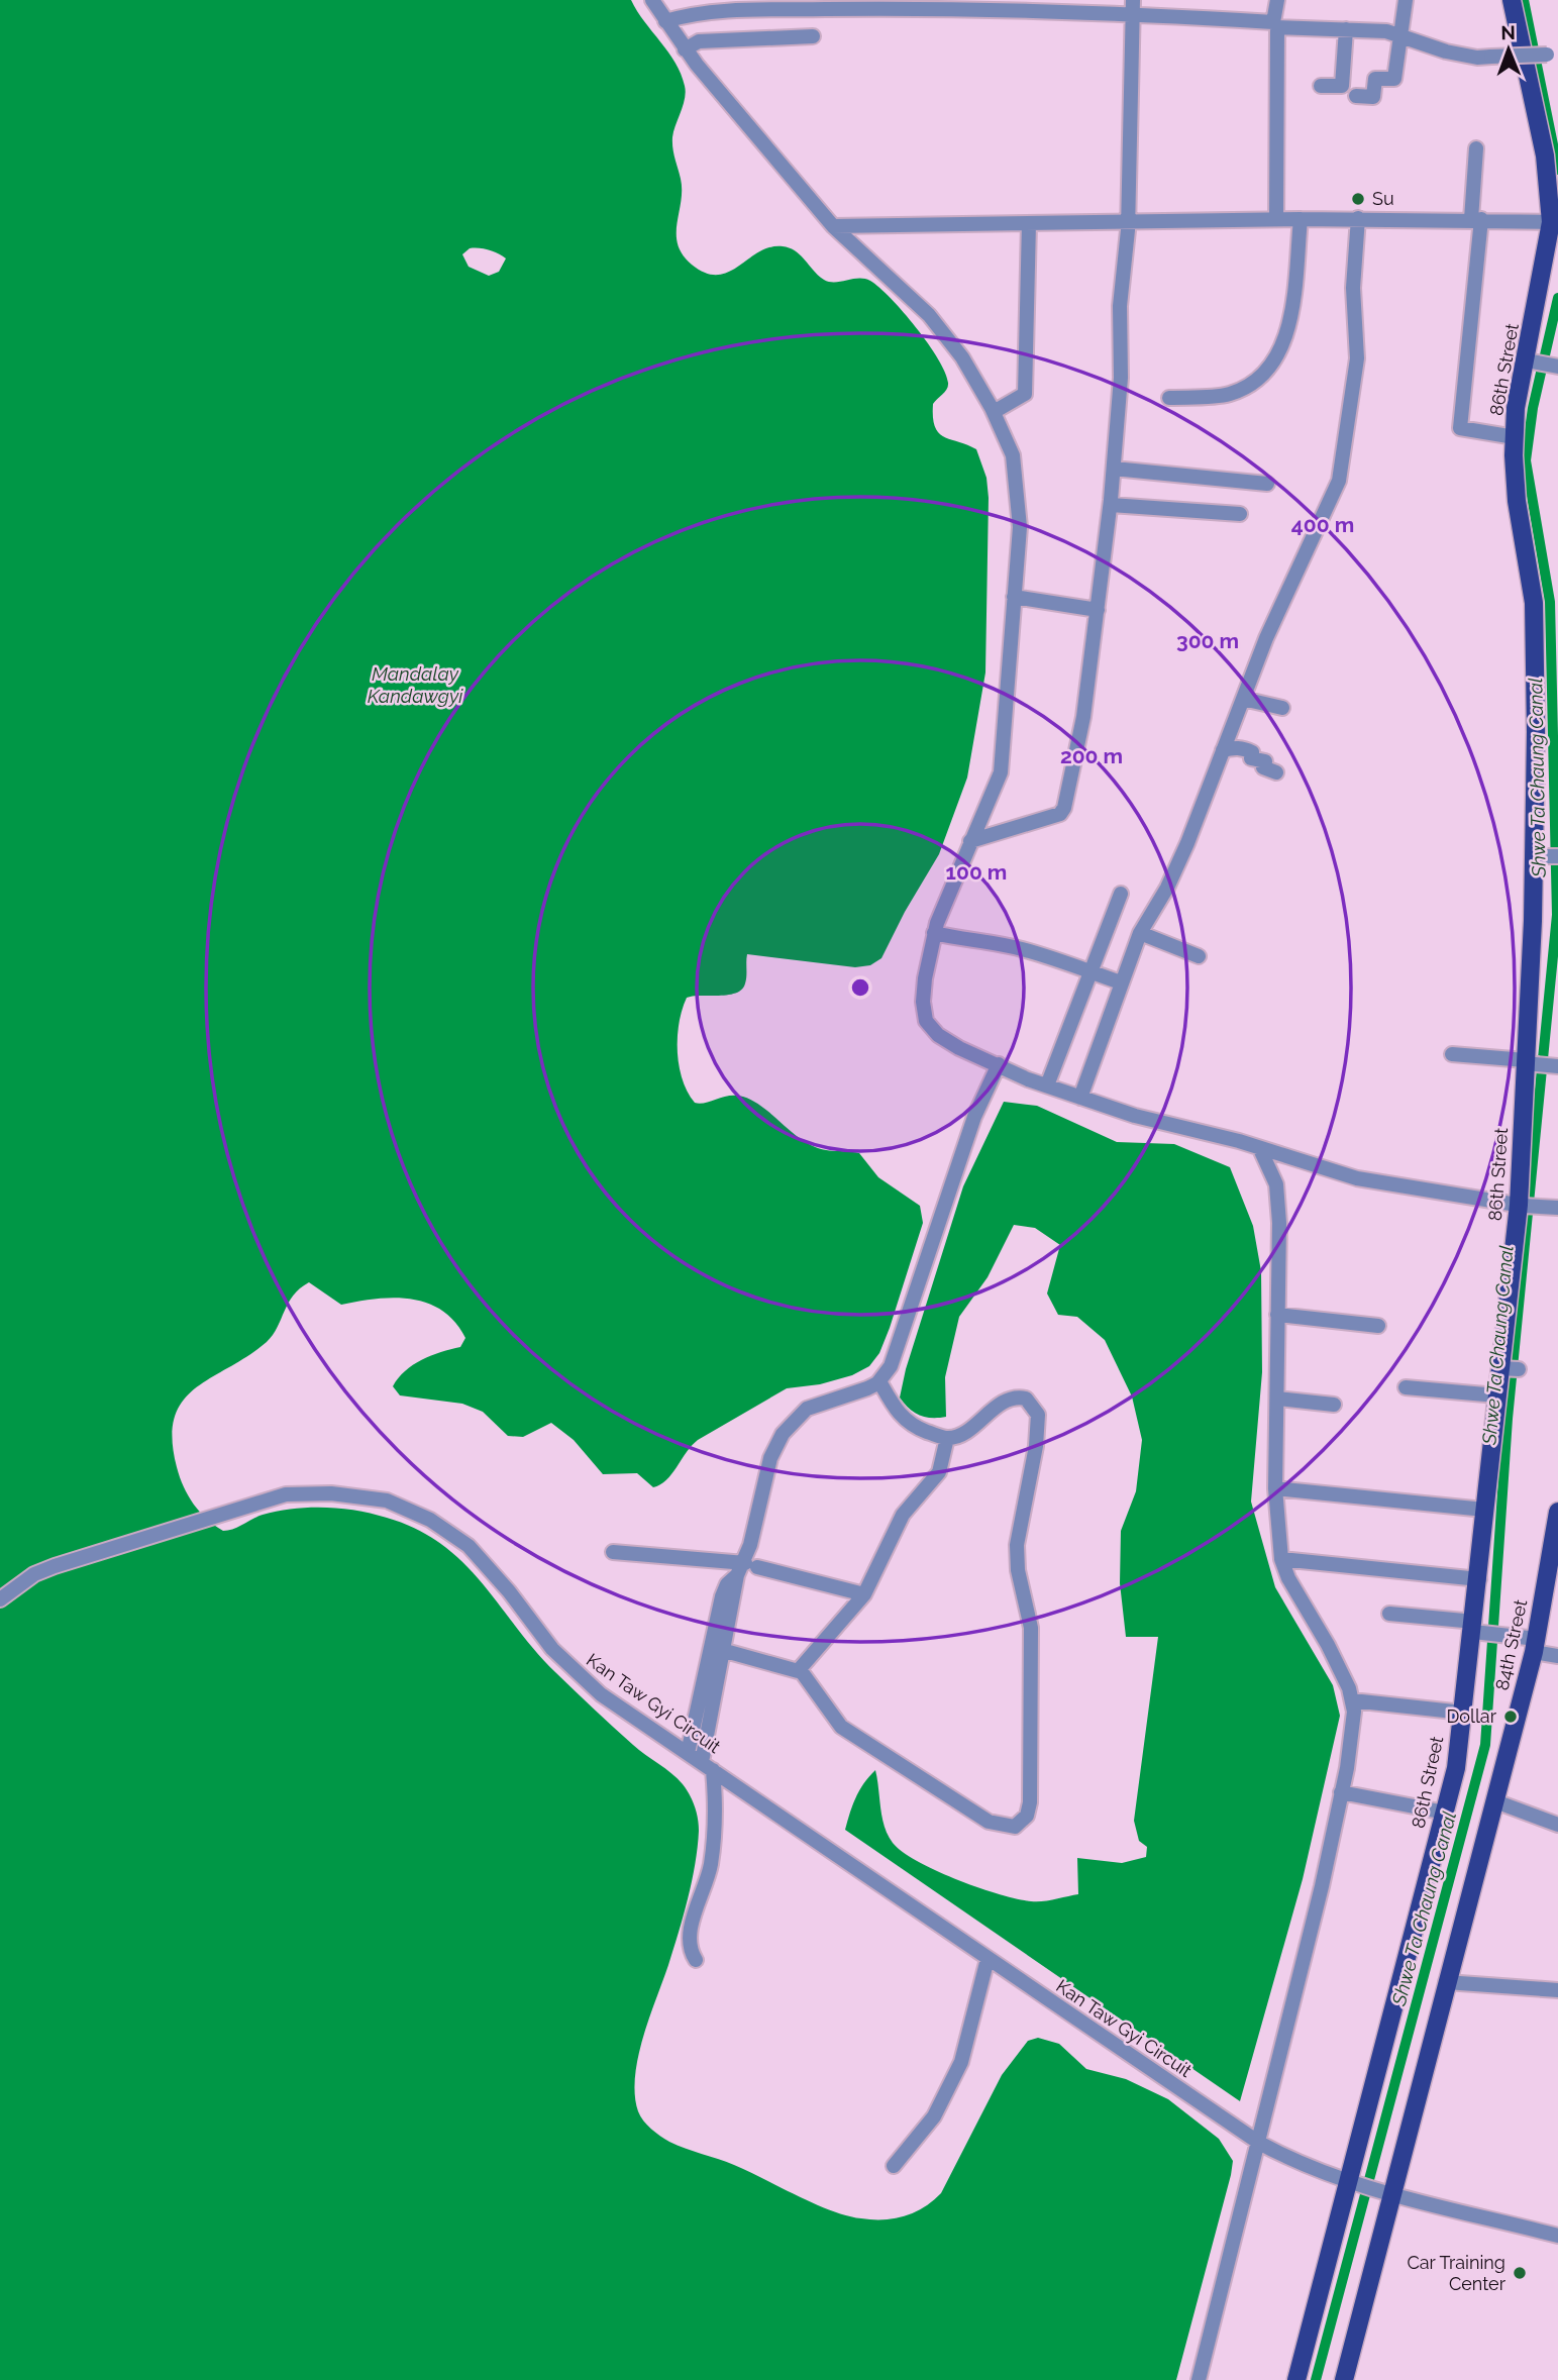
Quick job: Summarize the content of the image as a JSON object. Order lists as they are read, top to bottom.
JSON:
{
  "streets": {
    "main road": ["86th Street", "84th Street"],
    "street": ["Kan Taw Gyi Circuit"]
  },
  "crossings": [
    ["86th Street", "Kan Taw Gyi Circuit"],
    ["84th Street", "Kan Taw Gyi Circuit"]
  ],
  "water": ["Mandalay Kandawgyi", "Shwe Ta Chaung Canal"],
  "places": ["Su", "Dollar", "Car Training Center"],
  "north": "top",
  "rings": [
    "400 m",
    "300 m",
    "200 m",
    "100 m"
  ]
}
